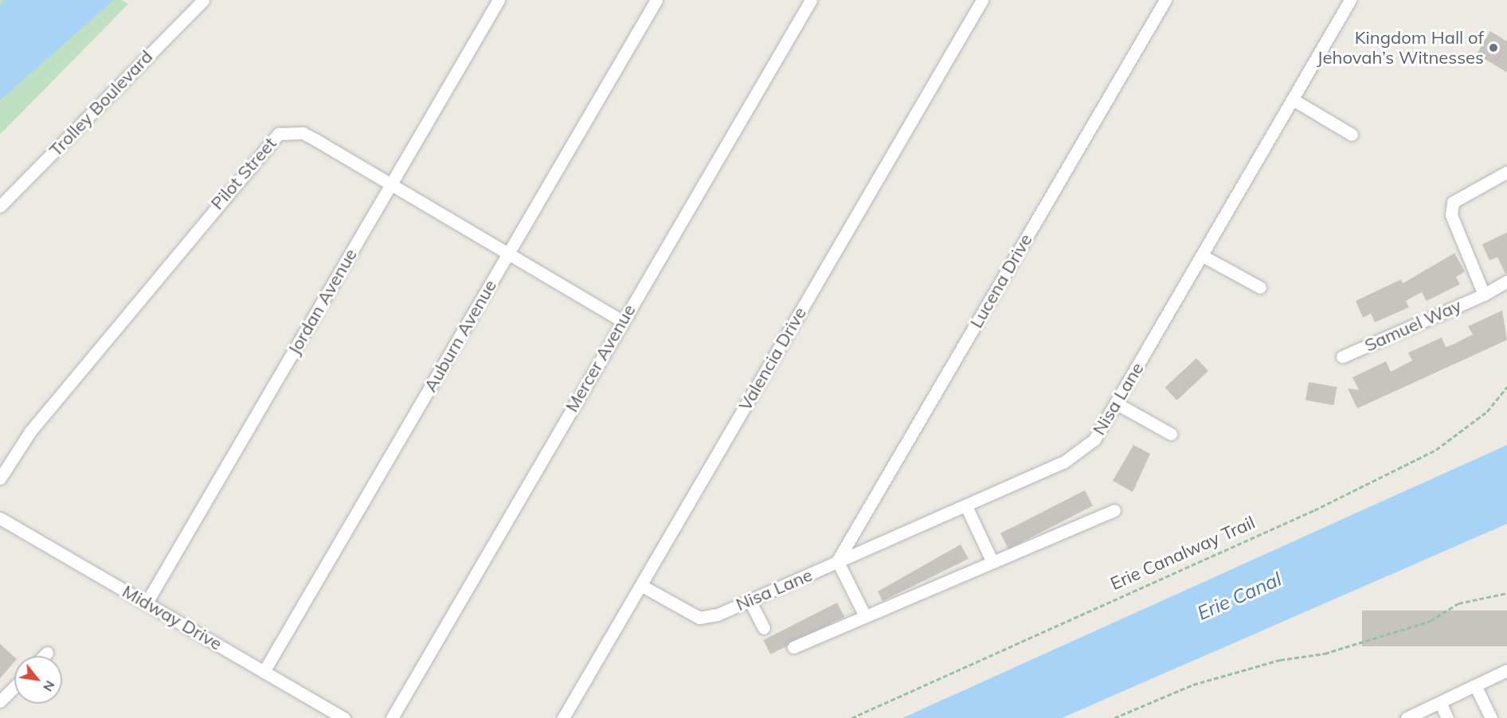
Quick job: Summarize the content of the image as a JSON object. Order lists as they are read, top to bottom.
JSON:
{
  "streets": {
    "street": [
      "Trolley Boulevard",
      "Pilot Street",
      "Lucena Drive",
      "Jordan Avenue",
      "Samuel Way",
      "Auburn Avenue",
      "Mercer Avenue",
      "Valencia Drive",
      "Nisa Lane",
      "Midway Drive"
    ],
    "path": ["Erie Canalway Trail"]
  },
  "crossings": [
    ["Pilot Street", "Jordan Avenue"],
    ["Pilot Street", "Auburn Avenue"],
    ["Pilot Street", "Mercer Avenue"],
    ["Lucena Drive", "Nisa Lane"],
    ["Jordan Avenue", "Midway Drive"],
    ["Auburn Avenue", "Midway Drive"],
    ["Valencia Drive", "Nisa Lane"]
  ],
  "water": ["Erie Canal"],
  "places": ["Kingdom Hall of Jehovah’s Witnesses"],
  "north": "bottom right"
}
